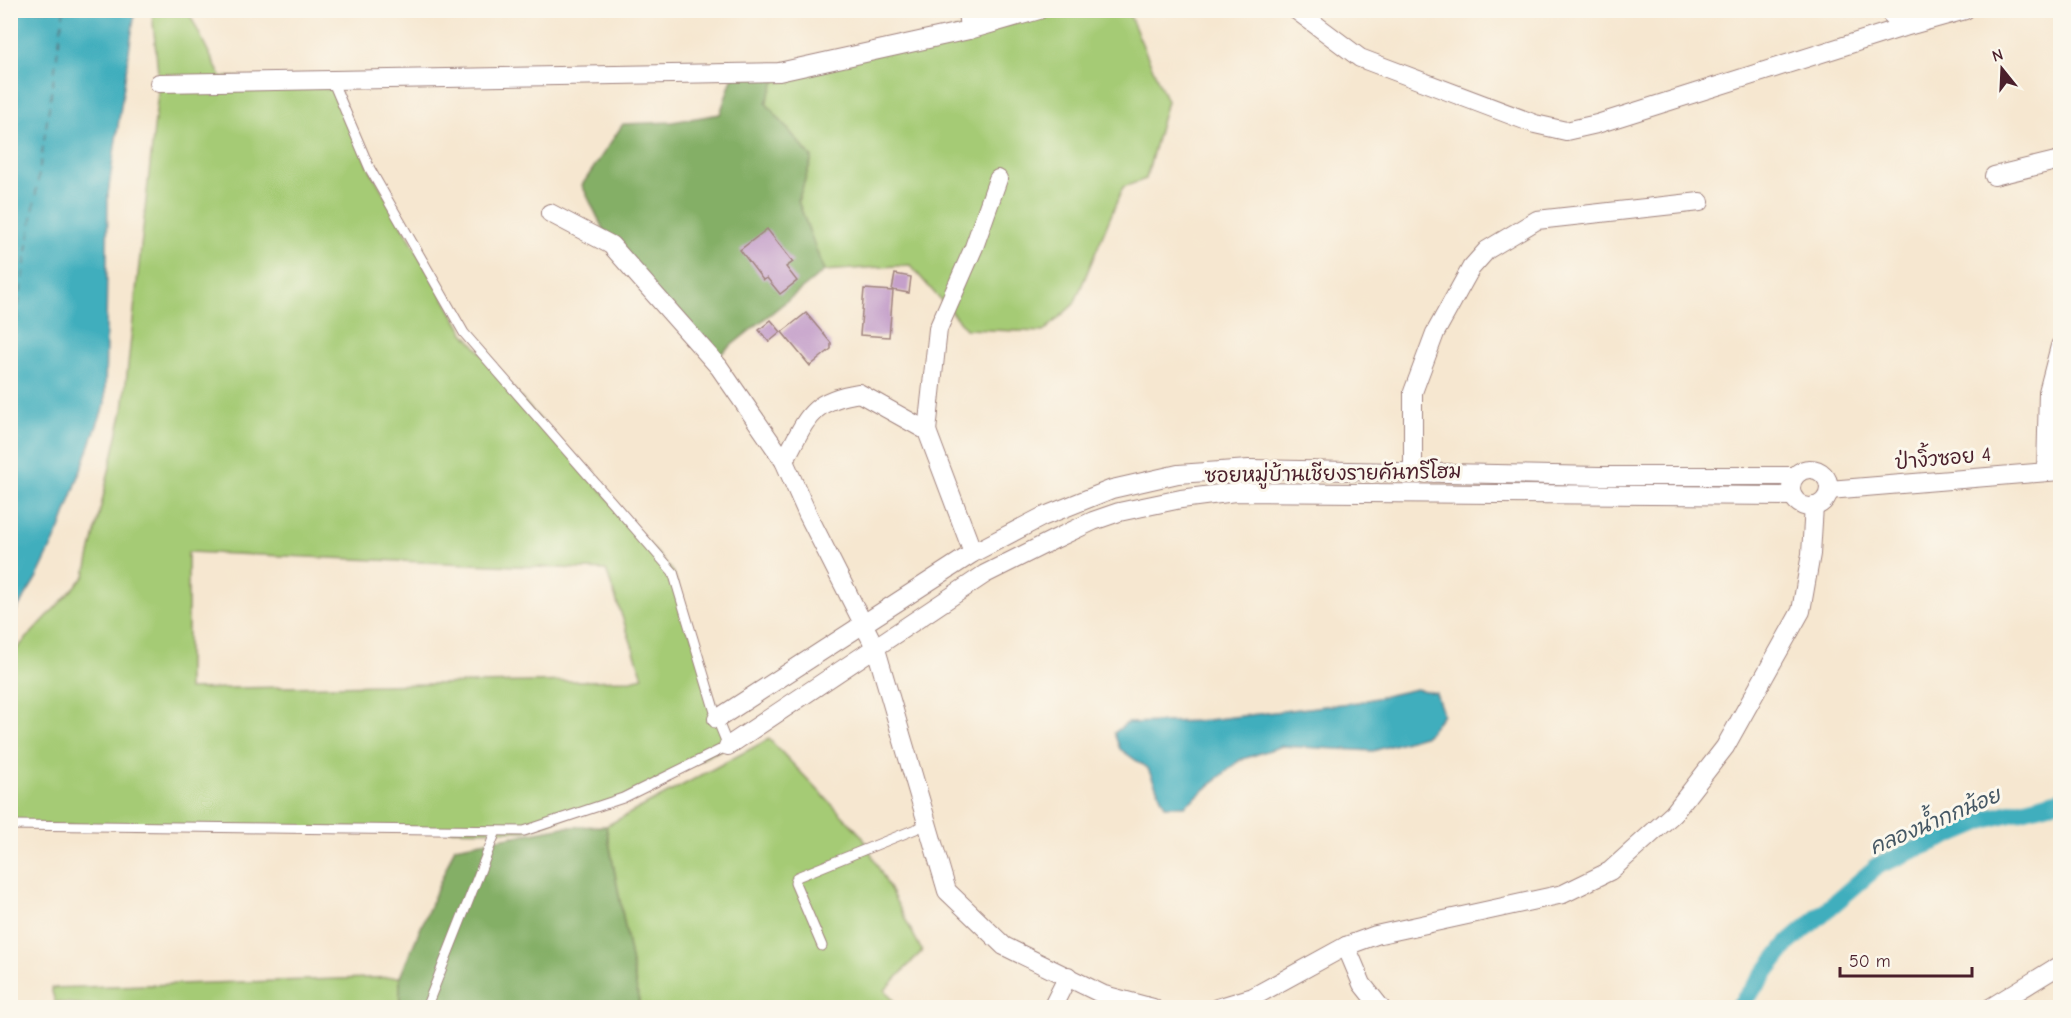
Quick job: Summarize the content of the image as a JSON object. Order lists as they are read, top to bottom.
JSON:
{
  "streets": {
    "street": ["ป่างิ้วซอย 4", "ซอยหมู่บ้านเชียงรายคันทรีโฮม"]
  },
  "crossings": [
    ["ป่างิ้วซอย 4", "ซอยหมู่บ้านเชียงรายคันทรีโฮม"]
  ],
  "water": ["คลองน้ำกกน้อย"],
  "scale_bar": "50 m",
  "north": "top"
}
